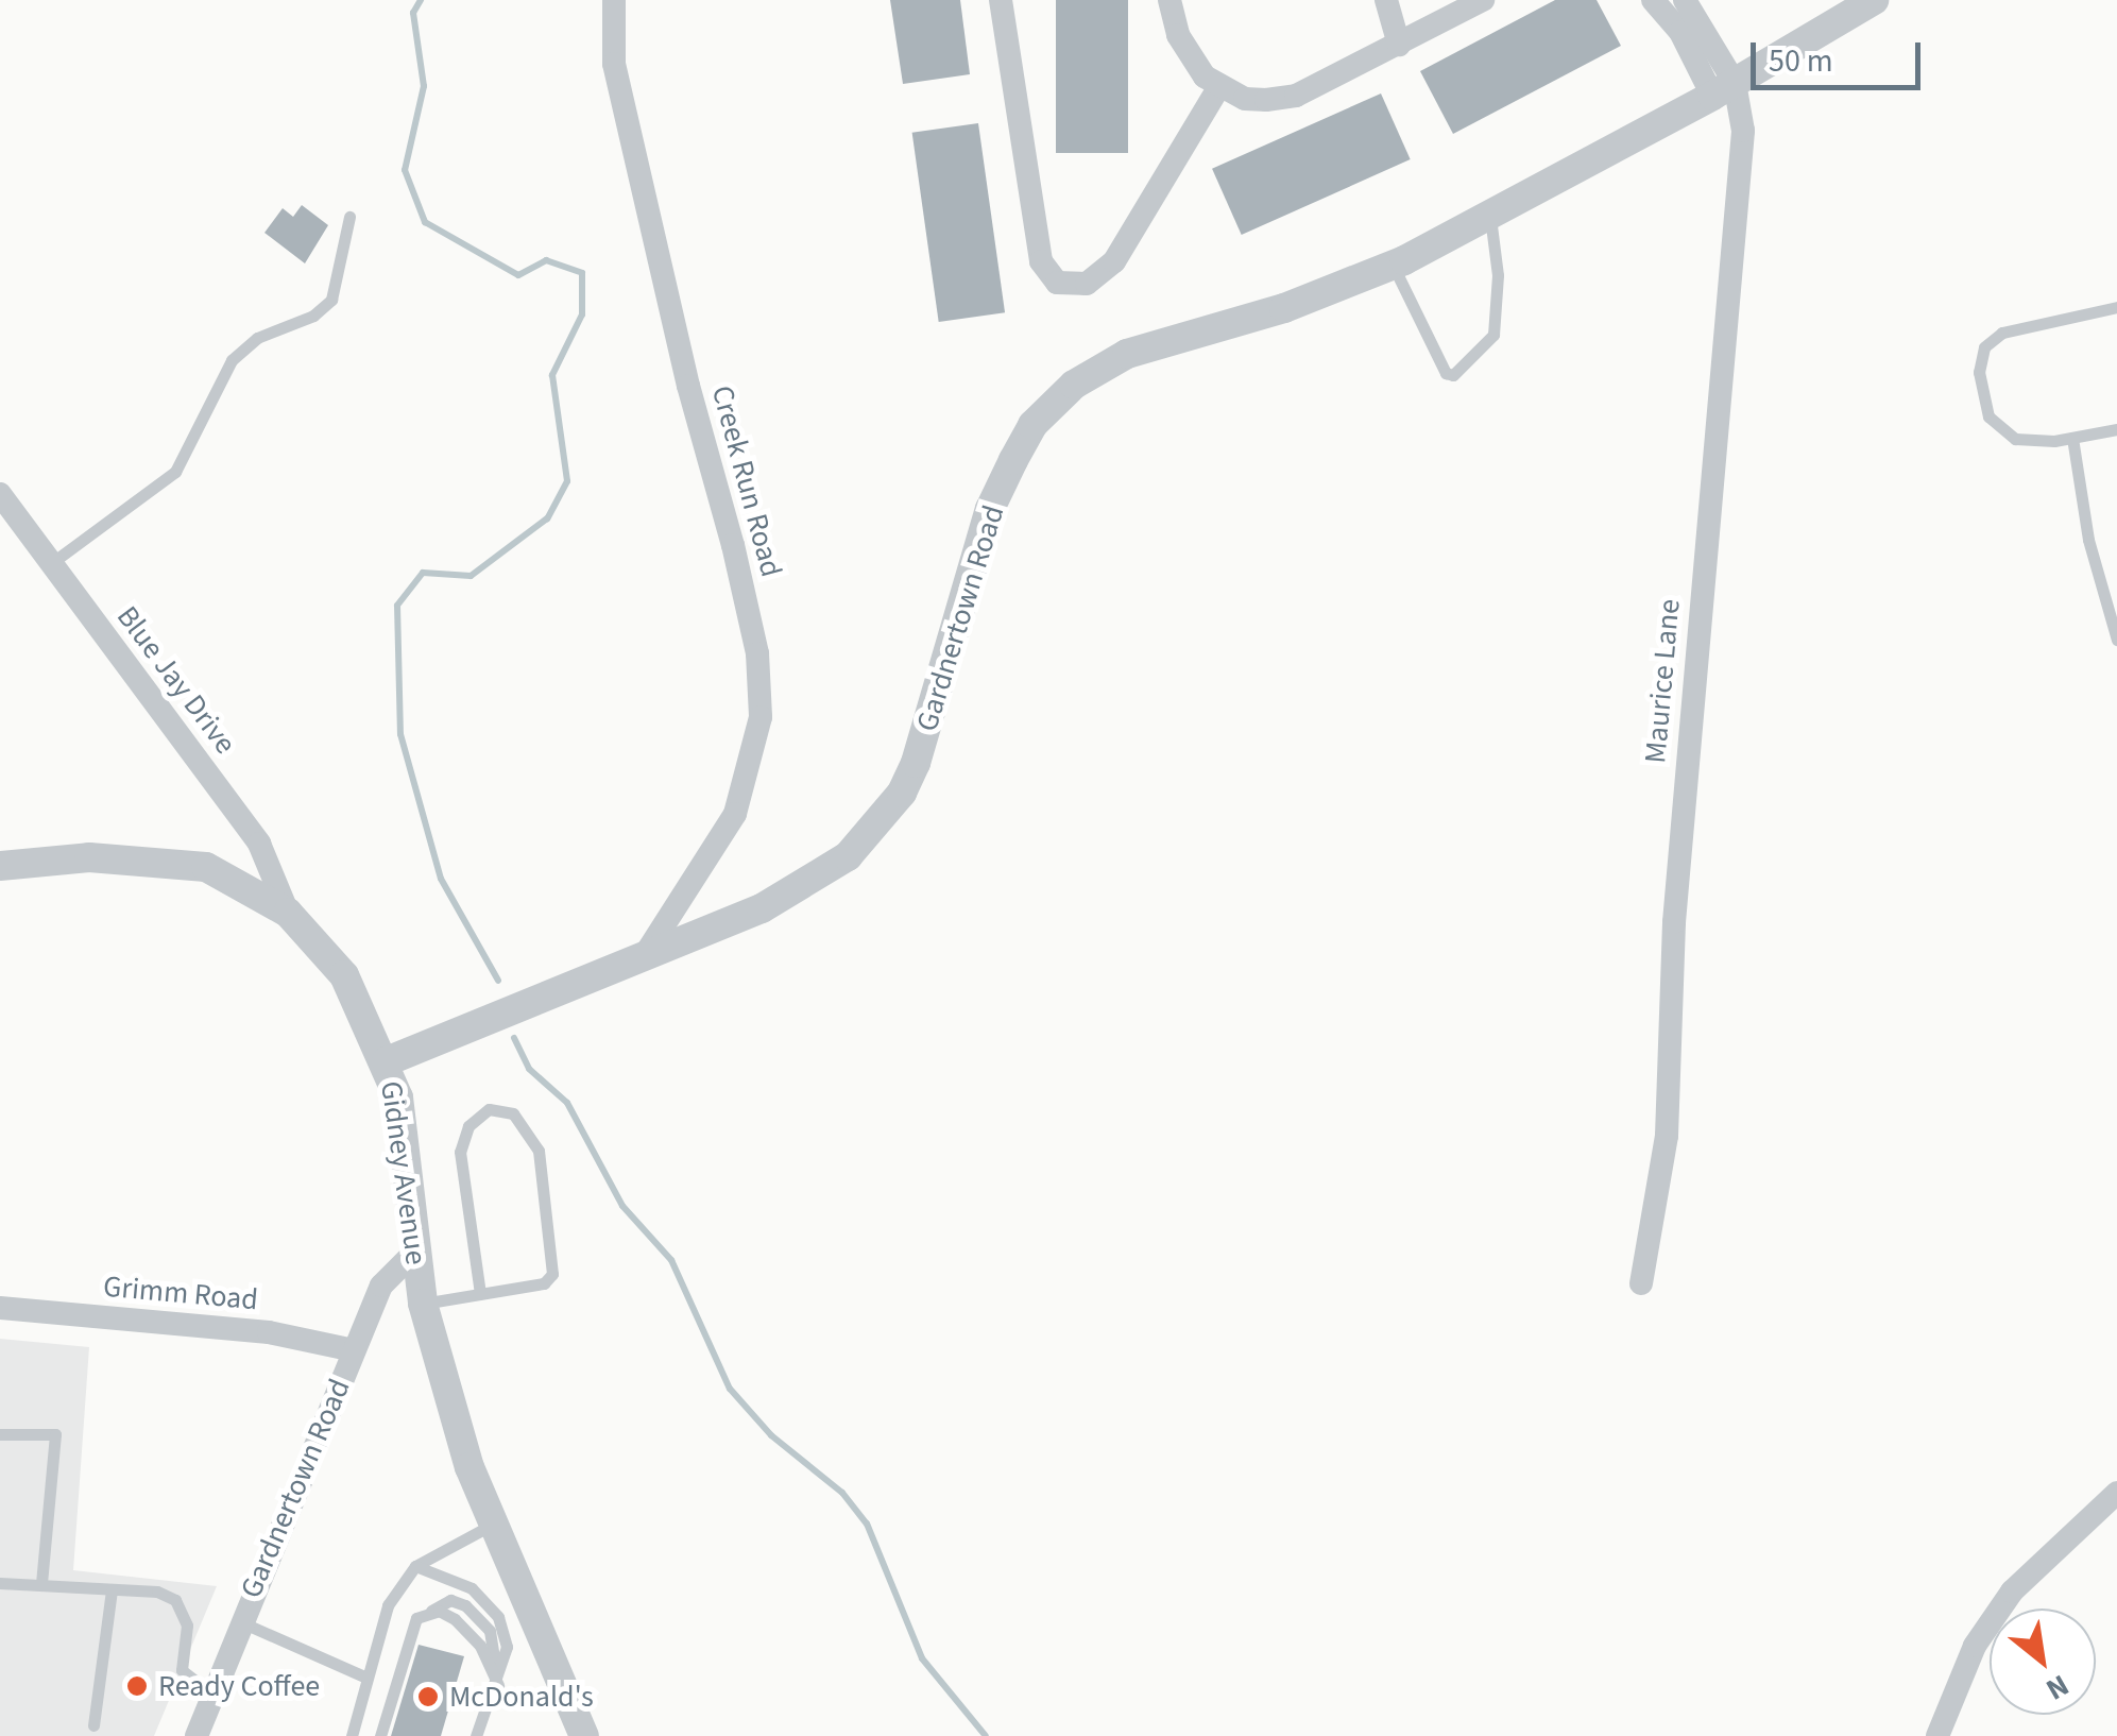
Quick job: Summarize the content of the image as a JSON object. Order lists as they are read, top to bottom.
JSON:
{
  "streets": {
    "street": [
      "Creek Run Road",
      "Gardnertown Road",
      "Blue Jay Drive",
      "Maurice Lane",
      "Gidney Avenue",
      "Grimm Road"
    ]
  },
  "crossings": [
    ["Creek Run Road", "Gardnertown Road"],
    ["Gardnertown Road", "Maurice Lane"],
    ["Gardnertown Road", "Gidney Avenue"],
    ["Gardnertown Road", "Grimm Road"],
    ["Blue Jay Drive", "Gidney Avenue"]
  ],
  "places": ["Ready Coffee", "McDonald's"],
  "scale_bar": "50 m",
  "north": "bottom right"
}
